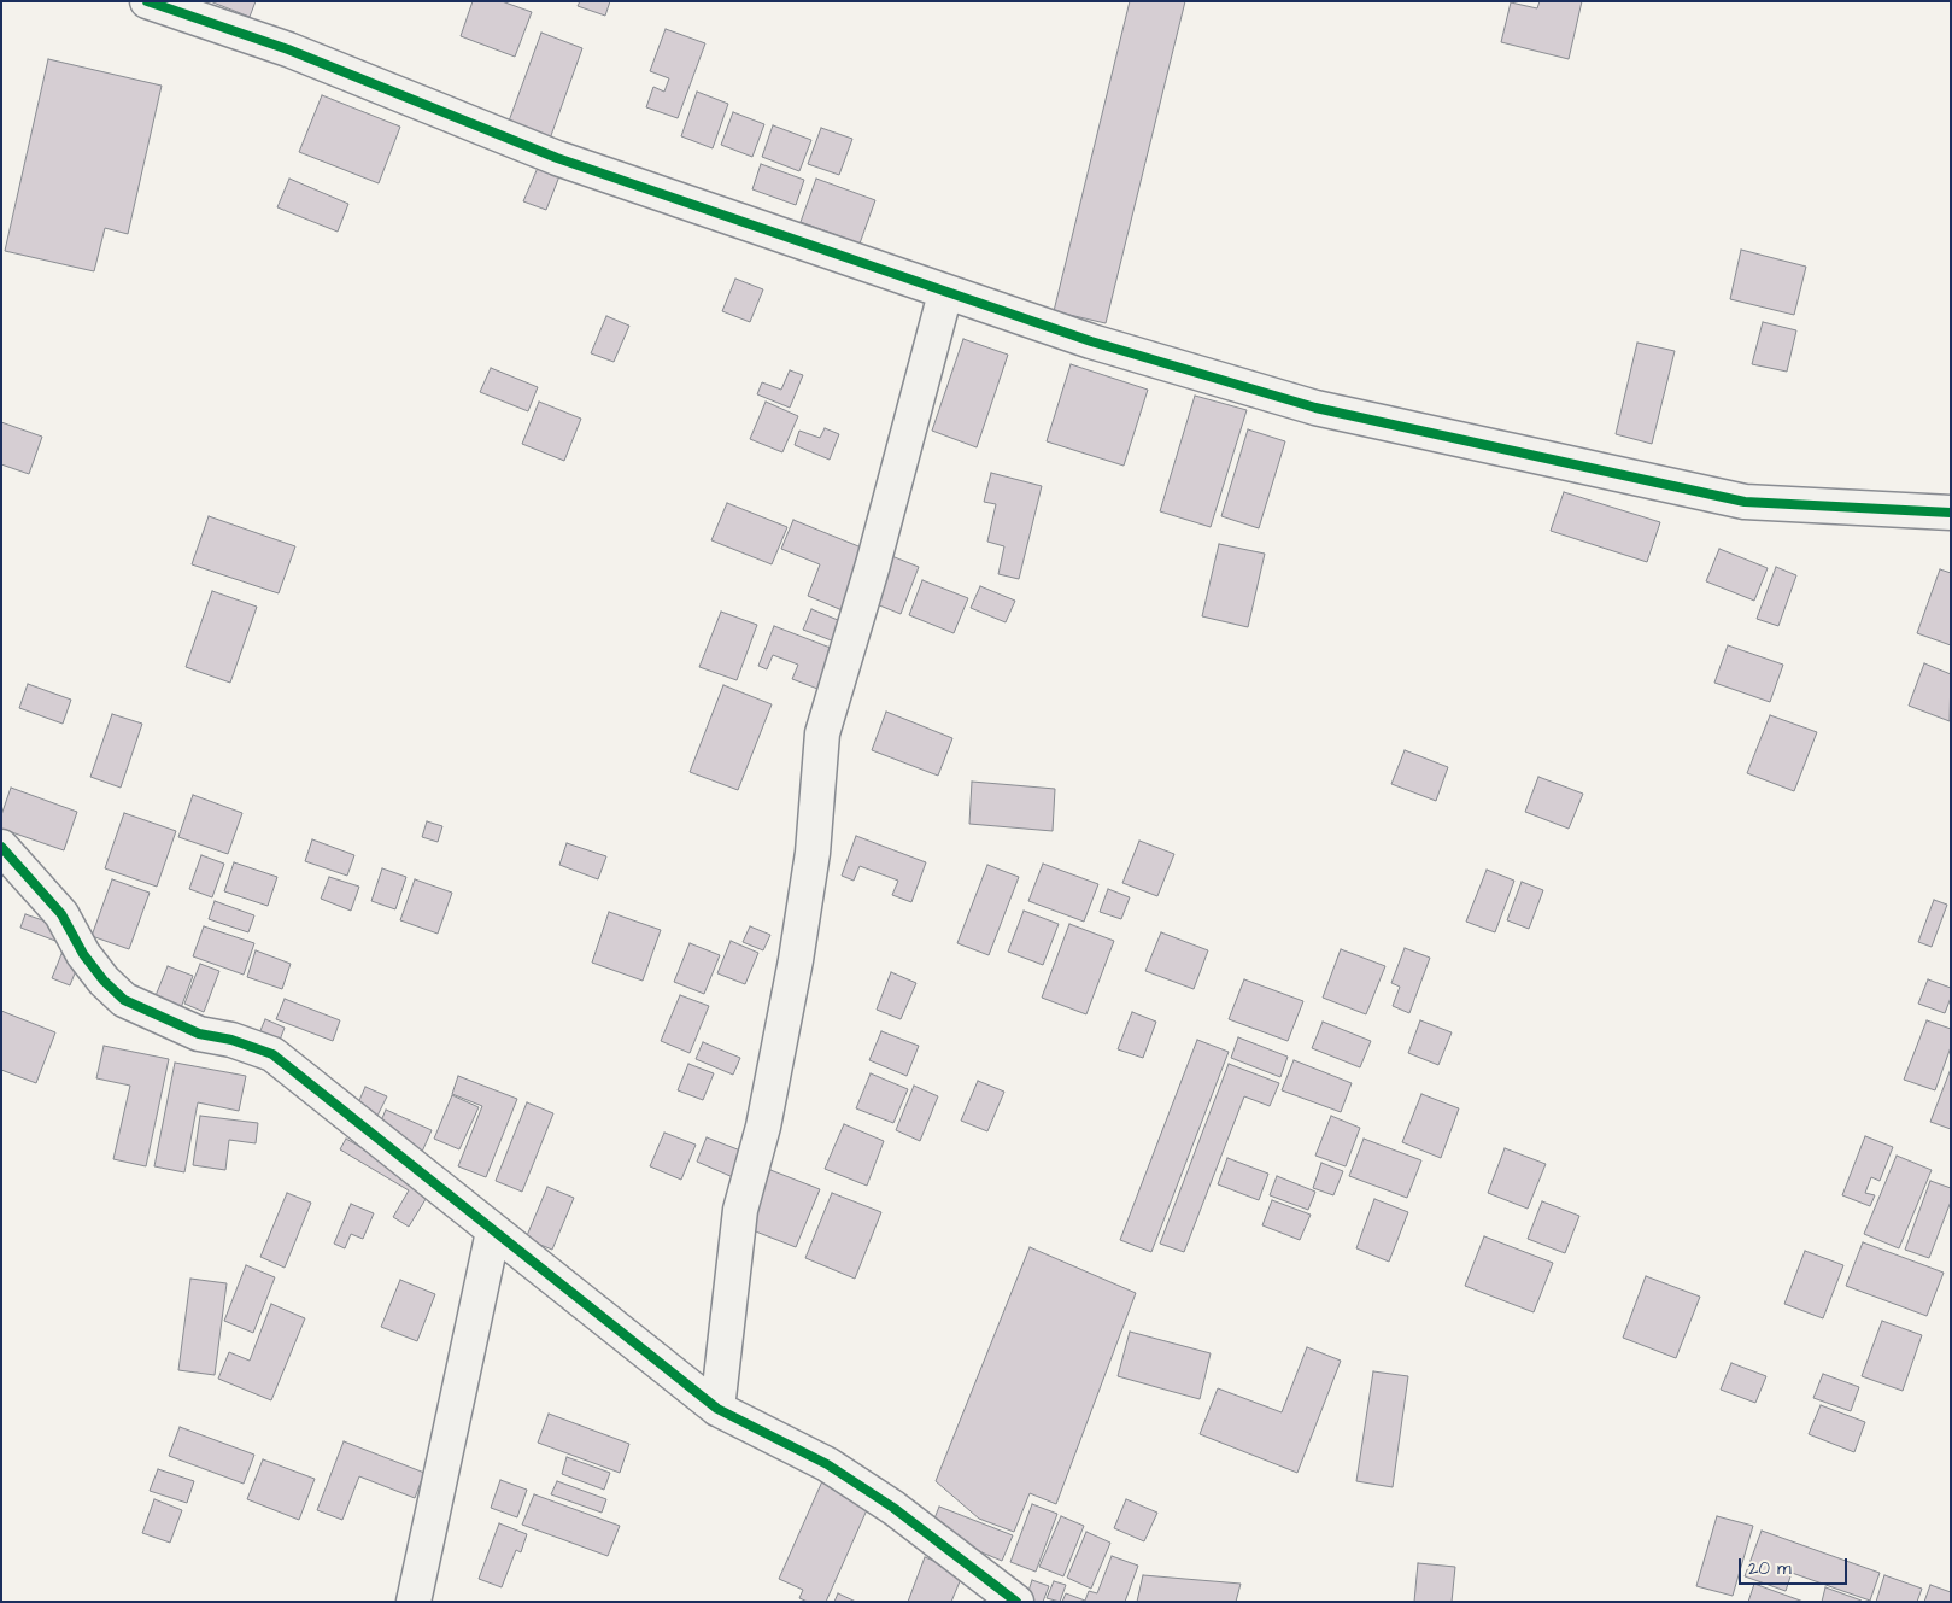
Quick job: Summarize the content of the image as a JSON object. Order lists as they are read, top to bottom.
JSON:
{
  "scale_bar": "20 m"
}
